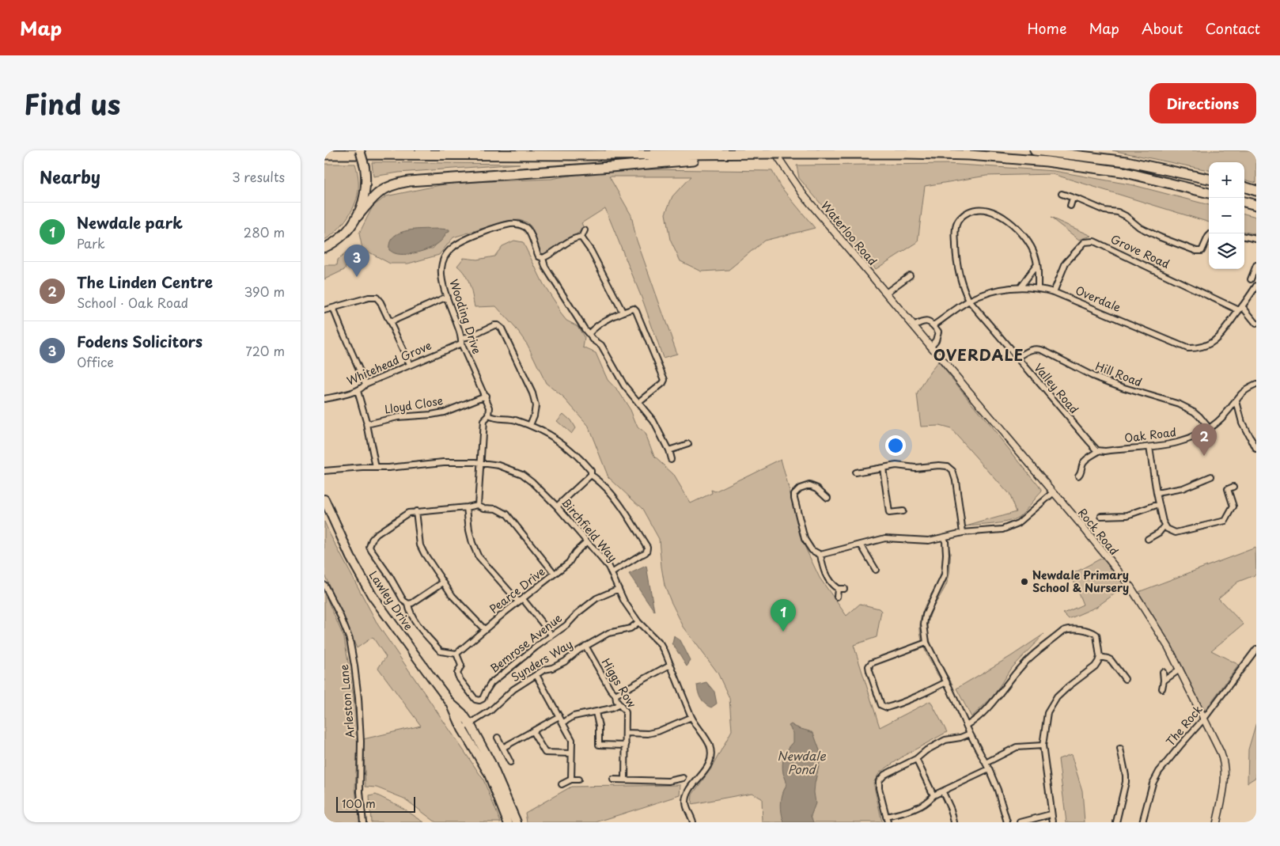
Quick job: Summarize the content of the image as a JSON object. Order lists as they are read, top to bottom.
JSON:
{
  "streets": {
    "main road": ["Lawley Drive"],
    "street": [
      "Waterloo Road",
      "Grove Road",
      "Overdale",
      "Wooding Drive",
      "Whitehead Grove",
      "Hill Road",
      "Valley Road",
      "Lloyd Close",
      "Oak Road",
      "Birchfield Way",
      "Rock Road",
      "Pearce Drive",
      "Bemrose Avenue",
      "Synders Way",
      "Higgs Row",
      "Arleston Lane",
      "The Rock"
    ]
  },
  "crossings": [
    ["Waterloo Road", "Rock Road"],
    ["Grove Road", "Overdale"],
    ["Overdale", "Valley Road"],
    ["Wooding Drive", "Whitehead Grove"],
    ["Wooding Drive", "Lloyd Close"],
    ["Wooding Drive", "Birchfield Way"],
    ["Hill Road", "Valley Road"],
    ["Hill Road", "Oak Road"],
    ["Valley Road", "Oak Road"],
    ["Birchfield Way", "Pearce Drive"],
    ["Birchfield Way", "Bemrose Avenue"],
    ["Birchfield Way", "Synders Way"],
    ["Rock Road", "The Rock"],
    ["Pearce Drive", "Bemrose Avenue"],
    ["Lawley Drive", "Synders Way"],
    ["Synders Way", "Higgs Row"]
  ],
  "districts": ["OVERDALE"],
  "water": ["Newdale Pond"],
  "places": ["Newdale Primary School & Nursery"],
  "scale_bar": "100 m",
  "page": {
    "header": "Map",
    "nav": [
      "Home",
      "Map",
      "About",
      "Contact"
    ],
    "title": "Find us",
    "buttons": "Directions",
    "heading": ["Nearby", "3 results"],
    "map_buttons": ["+", "−"],
    "list": [
      {
        "mark": "1",
        "name": "Newdale park",
        "note": "Park",
        "value": "280 m"
      },
      {
        "mark": "2",
        "name": "The Linden Centre",
        "note": "School · Oak Road",
        "value": "390 m"
      },
      {
        "mark": "3",
        "name": "Fodens Solicitors",
        "note": "Office",
        "value": "720 m"
      }
    ],
    "pins": ["3", "2", "1"],
    "scale": "100 m"
  }
}
